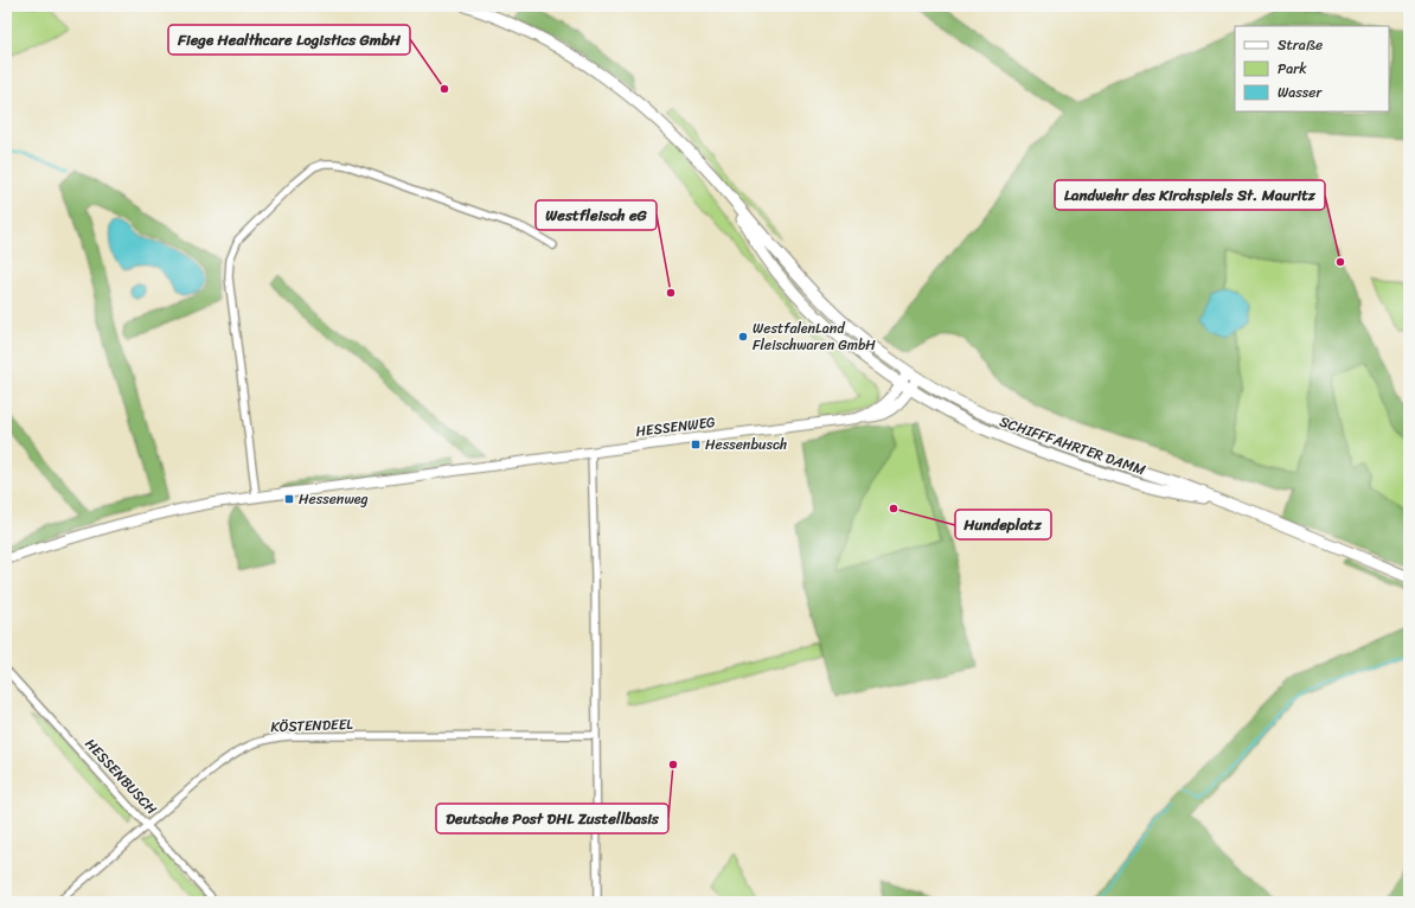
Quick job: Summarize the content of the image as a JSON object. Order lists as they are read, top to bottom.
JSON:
{
  "streets": {
    "main road": ["SCHIFFFAHRTER DAMM"],
    "street": ["HESSENWEG", "KÖSTENDEEL", "HESSENBUSCH"]
  },
  "crossings": [
    ["HESSENWEG", "SCHIFFFAHRTER DAMM"],
    ["KÖSTENDEEL", "HESSENBUSCH"]
  ],
  "places": {
    "other": [
      "Fiege Healthcare Logistics GmbH",
      "Landwehr des Kirchspiels St. Mauritz",
      "Westfleisch eG",
      "WestfalenLand Fleischwaren GmbH",
      "Hundeplatz",
      "Deutsche Post DHL Zustellbasis"
    ],
    "transit": ["Hessenbusch", "Hessenweg"]
  },
  "legend": ["Straße", "Park", "Wasser"]
}
